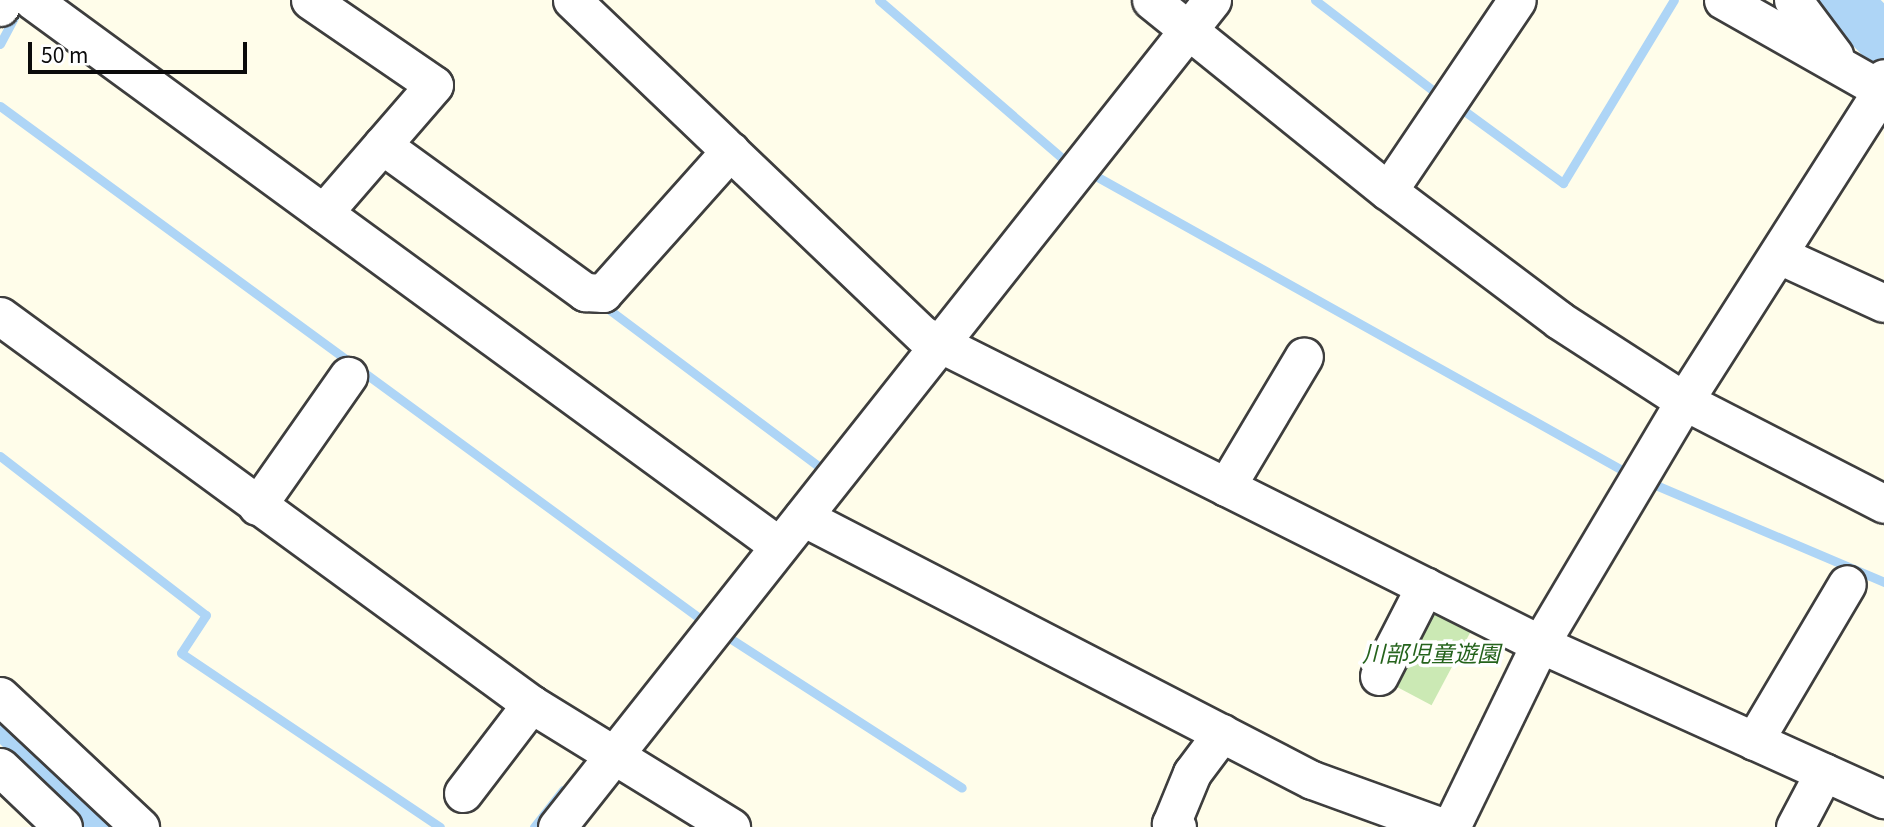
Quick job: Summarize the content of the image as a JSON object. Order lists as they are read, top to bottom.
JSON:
{
  "parks": ["川部児童遊園"],
  "scale_bar": "50 m"
}
